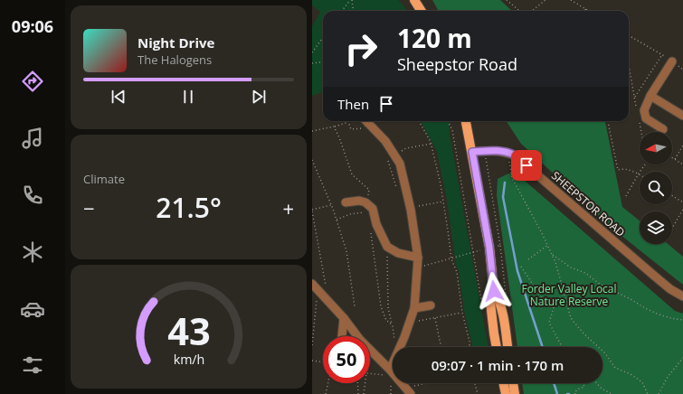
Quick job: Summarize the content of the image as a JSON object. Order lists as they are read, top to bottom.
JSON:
{
  "streets": {
    "street": ["SHEEPSTOR ROAD"]
  },
  "parks": ["Forder Valley Local Nature Reserve"],
  "north": "left",
  "page": {
    "tabs": "09:06",
    "turn": ["120 m", "Sheepstor Road"],
    "song": ["Night Drive", "The Halogens"],
    "then": "Then",
    "tile": "Climate",
    "heat": ["−", "21.5°", "+"],
    "limit": "50",
    "trip": "09:07 · 1 min · 170 m",
    "gauge": ["43", "km/h"]
  }
}
